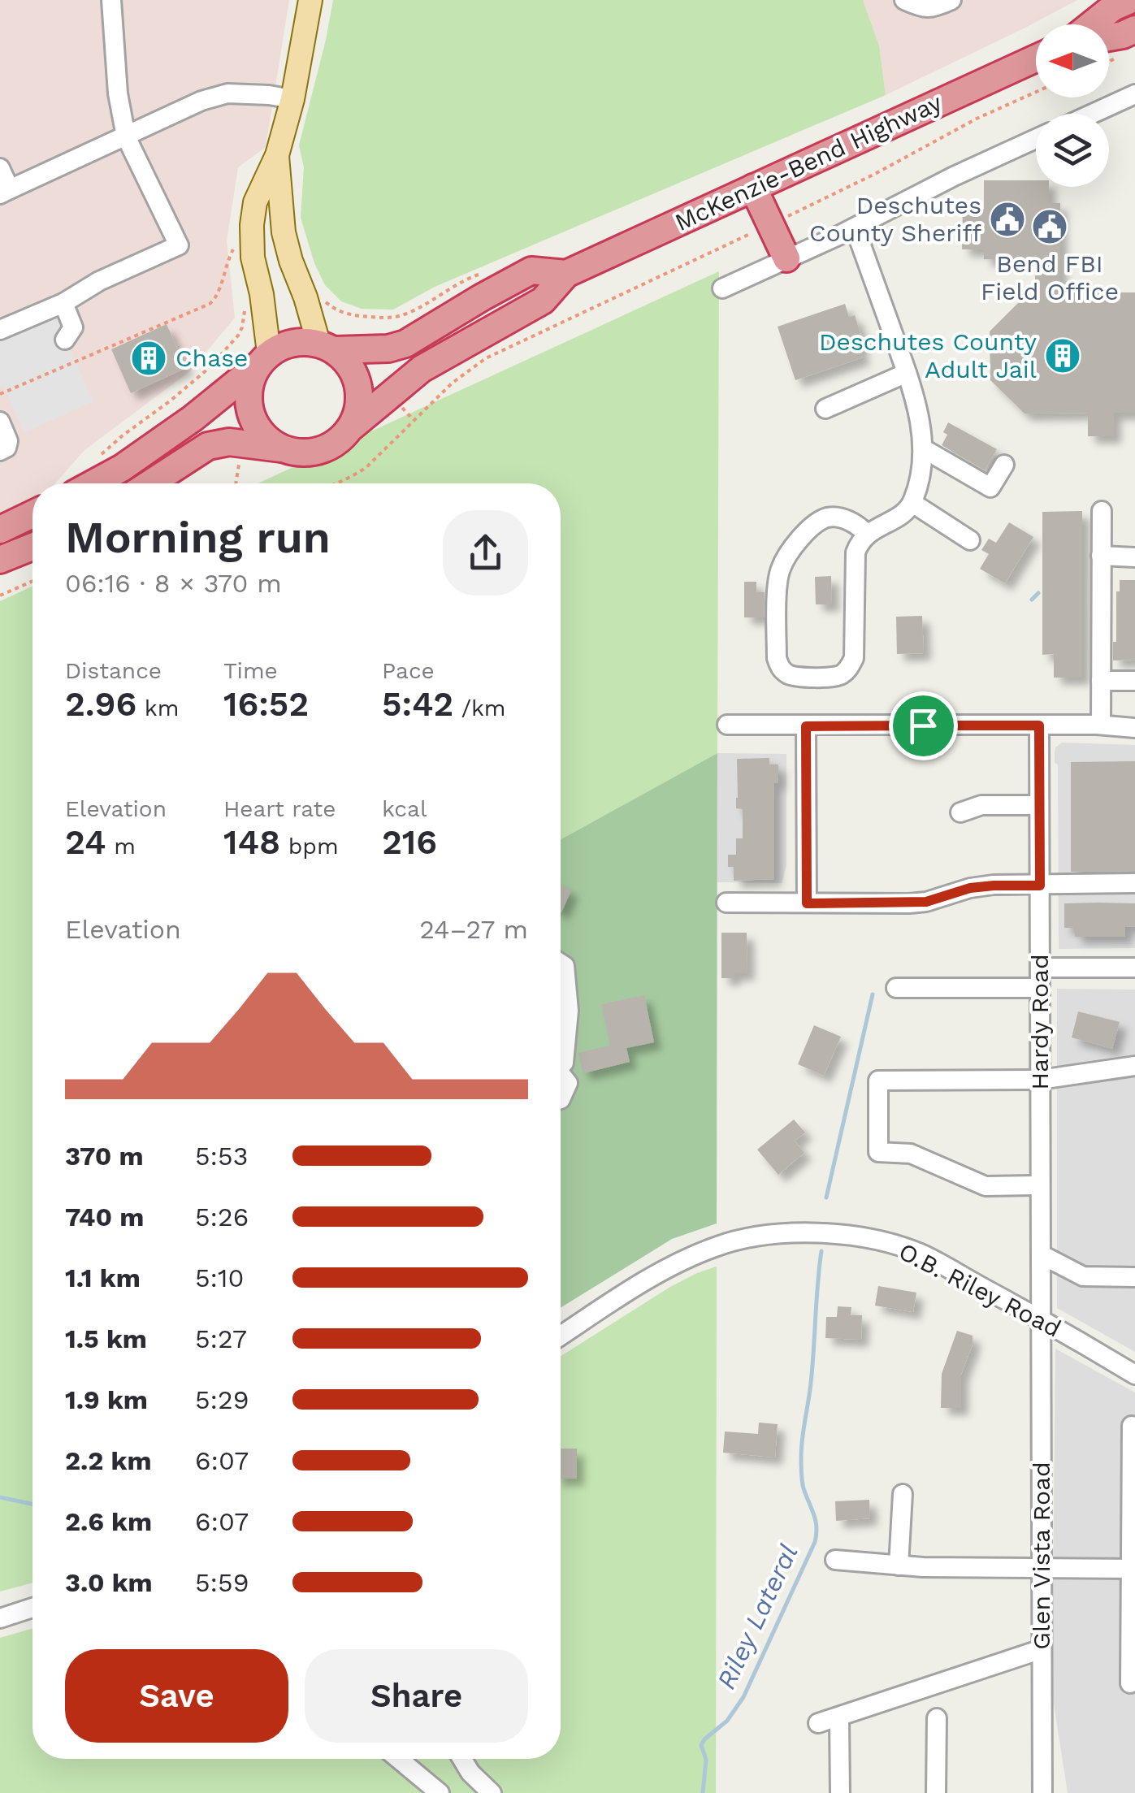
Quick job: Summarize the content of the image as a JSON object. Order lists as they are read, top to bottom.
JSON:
{
  "streets": {
    "highway": ["McKenzie-Bend Highway"],
    "street": ["Hardy Road", "O.B. Riley Road", "Glen Vista Road"]
  },
  "crossings": [
    ["Hardy Road", "O.B. Riley Road"],
    ["Hardy Road", "Glen Vista Road"],
    ["O.B. Riley Road", "Glen Vista Road"]
  ],
  "water": ["Riley Lateral"],
  "places": {
    "public building": ["Deschutes County Sheriff", "Bend FBI Field Office"],
    "building": ["Deschutes County Adult Jail", "Chase"]
  },
  "north": "left",
  "page": {
    "heading": ["Morning run", "06:16 · 8 × 370 m"],
    "stats": [
      ["Distance", "2.96 km"],
      ["Time", "16:52"],
      ["Pace", "5:42 /km"],
      ["Elevation", "24 m"],
      ["Heart rate", "148 bpm"],
      ["kcal", "216"]
    ],
    "chart": ["Elevation", "24–27 m"],
    "list": [
      {
        "name": "370 m",
        "note": "5:53"
      },
      {
        "name": "740 m",
        "note": "5:26"
      },
      {
        "name": "1.1 km",
        "note": "5:10"
      },
      {
        "name": "1.5 km",
        "note": "5:27"
      },
      {
        "name": "1.9 km",
        "note": "5:29"
      },
      {
        "name": "2.2 km",
        "note": "6:07"
      },
      {
        "name": "2.6 km",
        "note": "6:07"
      },
      {
        "name": "3.0 km",
        "note": "5:59"
      }
    ],
    "buttons": ["Save", "Share"]
  }
}
